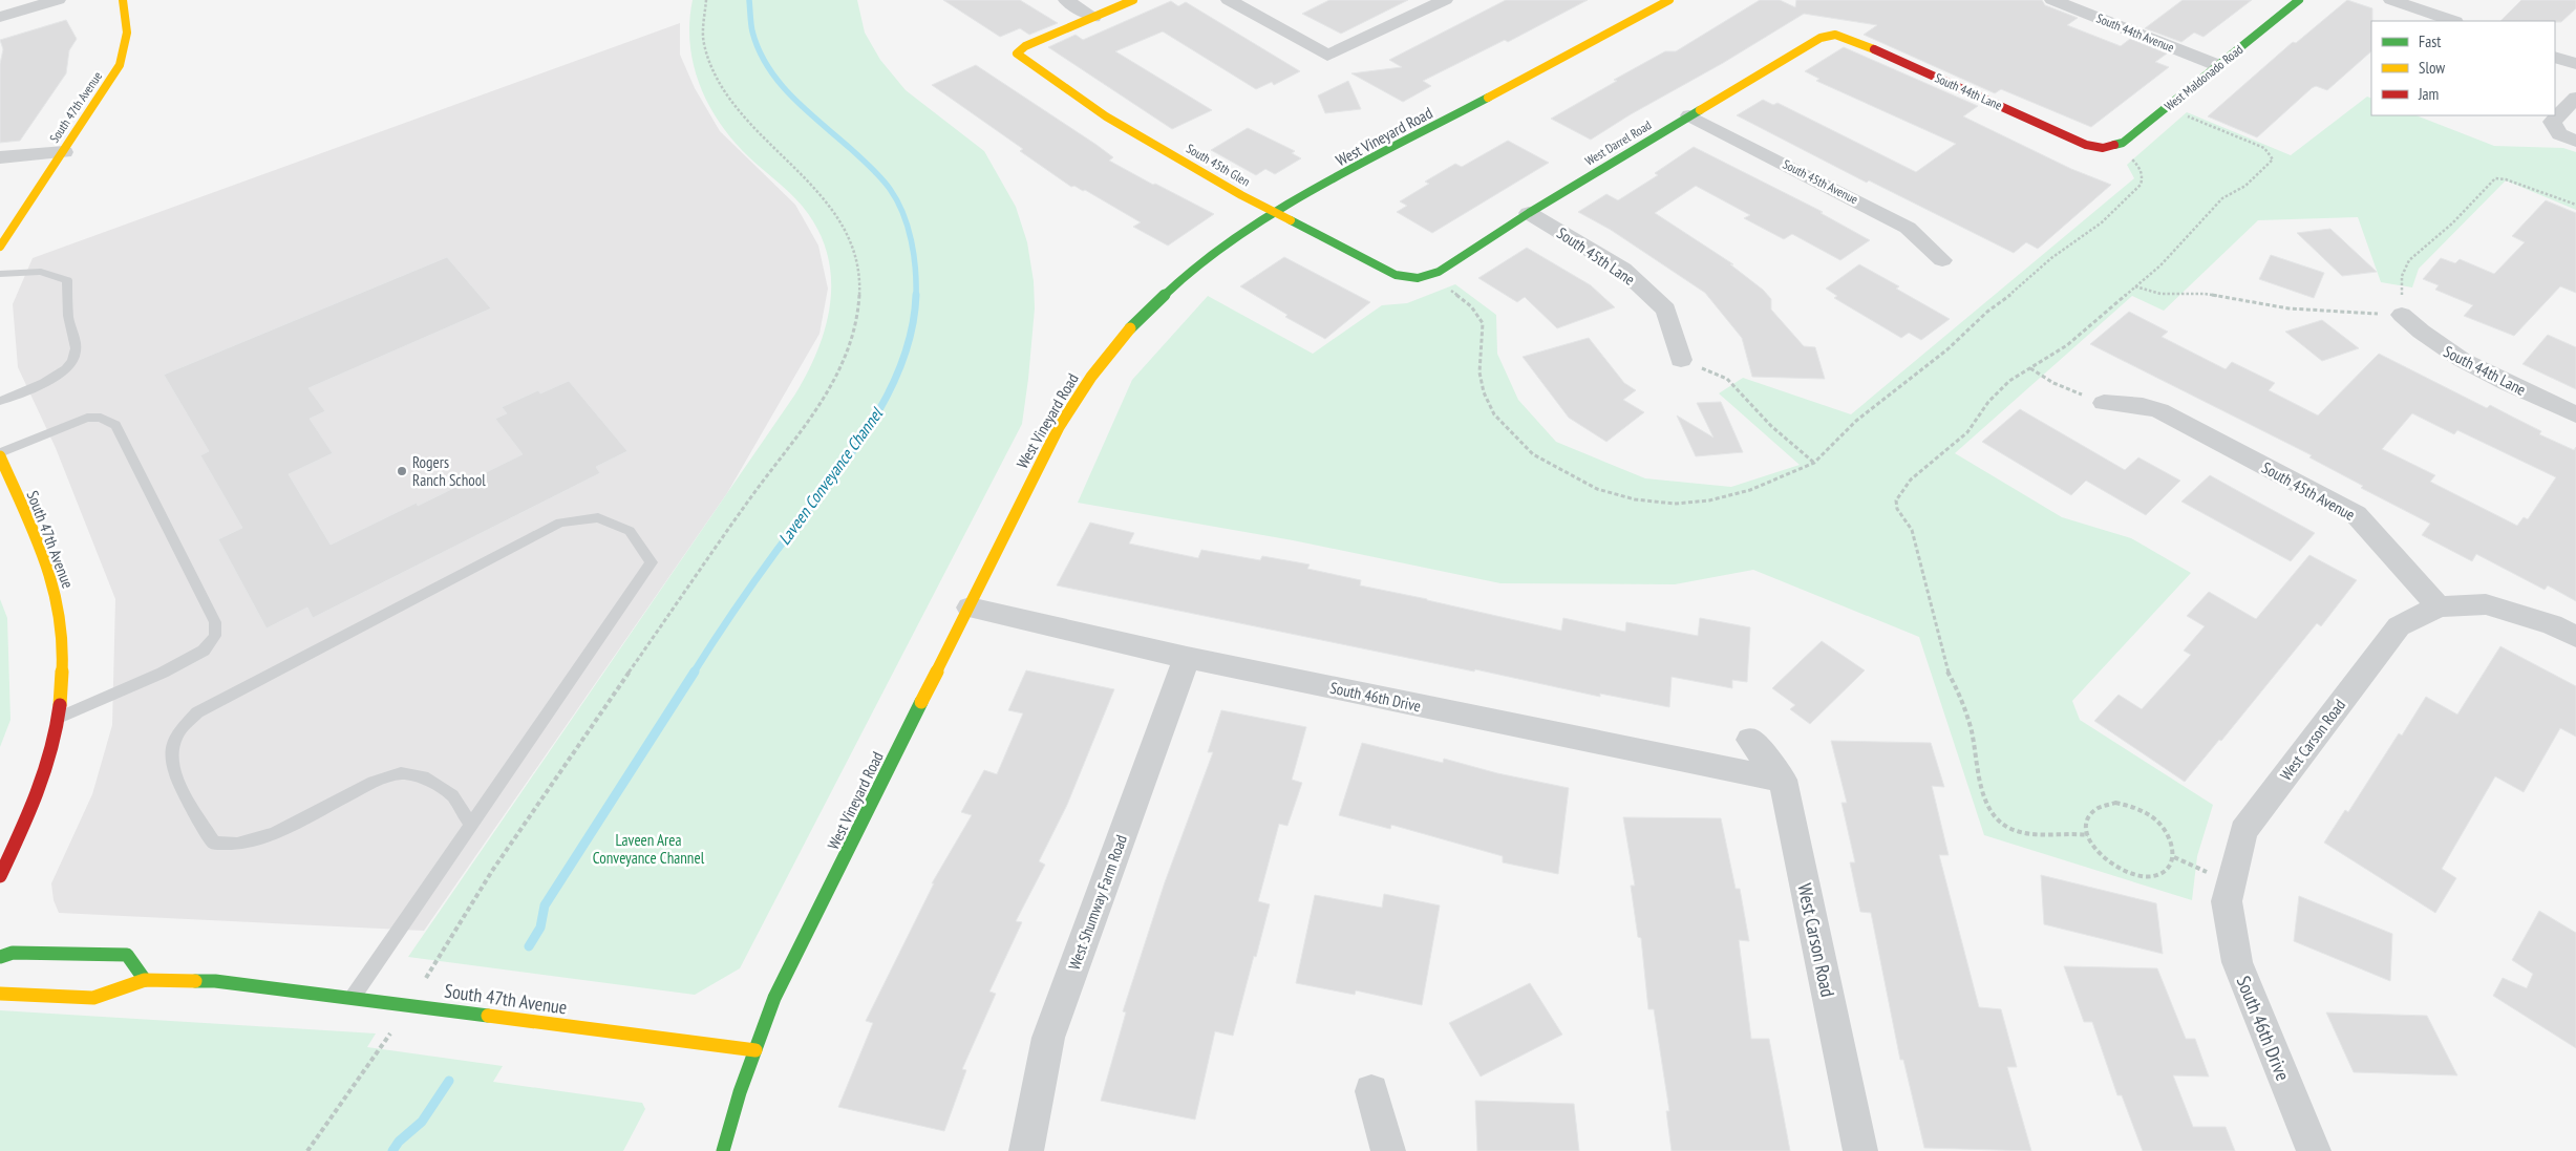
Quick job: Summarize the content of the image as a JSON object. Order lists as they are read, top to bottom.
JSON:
{
  "streets": {
    "street": [
      "South 44th Avenue",
      "West Maldonado Road",
      "South 44th Lane",
      "South 47th Avenue",
      "West Vineyard Road",
      "West Darrel Road",
      "South 45th Glen",
      "South 45th Avenue",
      "South 45th Lane",
      "South 46th Drive",
      "West Carson Road",
      "West Shumway Farm Road"
    ]
  },
  "crossings": [
    ["South 44th Avenue", "West Maldonado Road"],
    ["West Maldonado Road", "South 44th Lane"],
    ["South 44th Lane", "West Darrel Road"],
    ["South 47th Avenue", "West Vineyard Road"],
    ["West Vineyard Road", "South 45th Glen"],
    ["West Vineyard Road", "South 46th Drive"],
    ["West Darrel Road", "South 45th Glen"],
    ["West Darrel Road", "South 45th Avenue"],
    ["West Darrel Road", "South 45th Lane"],
    ["South 45th Avenue", "West Carson Road"],
    ["South 46th Drive", "West Carson Road"],
    ["South 46th Drive", "West Shumway Farm Road"]
  ],
  "water": ["Laveen Conveyance Channel"],
  "parks": ["Laveen Area Conveyance Channel"],
  "places": ["Rogers Ranch School"],
  "legend": ["Fast", "Slow", "Jam"]
}
